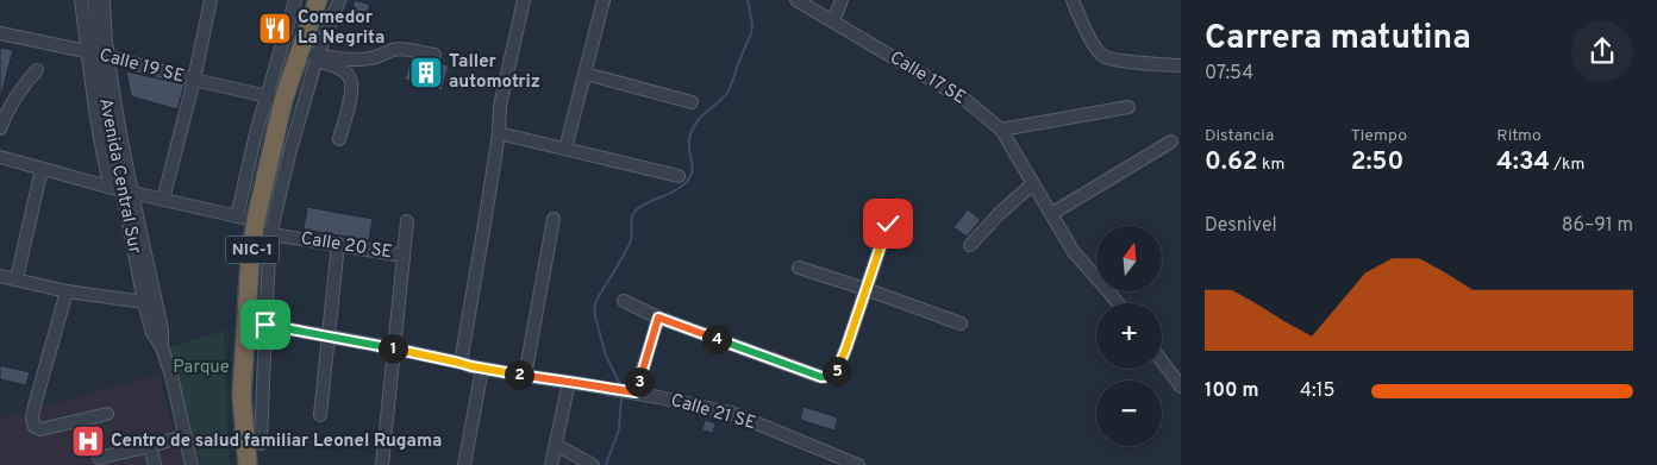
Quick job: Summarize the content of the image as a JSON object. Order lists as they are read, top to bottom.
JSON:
{
  "streets": {
    "highway": ["NIC-1"],
    "street": [
      "Calle 19 SE",
      "Calle 17 SE",
      "Avenida Central Sur",
      "Calle 20 SE",
      "Calle 21 SE"
    ]
  },
  "crossings": [
    ["Calle 19 SE", "Avenida Central Sur"],
    ["Calle 19 SE", "NIC-1"],
    ["Avenida Central Sur", "Calle 20 SE"],
    ["Calle 20 SE", "NIC-1"],
    ["NIC-1", "Calle 21 SE"]
  ],
  "parks": ["Parque"],
  "places": {
    "restaurant": ["Comedor La Negrita"],
    "building": ["Taller automotriz"],
    "hospital": ["Centro de salud familiar Leonel Rugama"]
  },
  "north": "top",
  "page": {
    "heading": ["Carrera matutina", "07:54"],
    "stats": [
      ["Distancia", "0.62 km"],
      ["Tiempo", "2:50"],
      ["Ritmo", "4:34 /km"]
    ],
    "chart": ["Desnivel", "86–91 m"],
    "map_buttons": ["+", "−"],
    "pins": [
      "4",
      "1",
      "5",
      "2",
      "3"
    ],
    "list": [
      {
        "name": "100 m",
        "note": "4:15"
      }
    ]
  }
}
